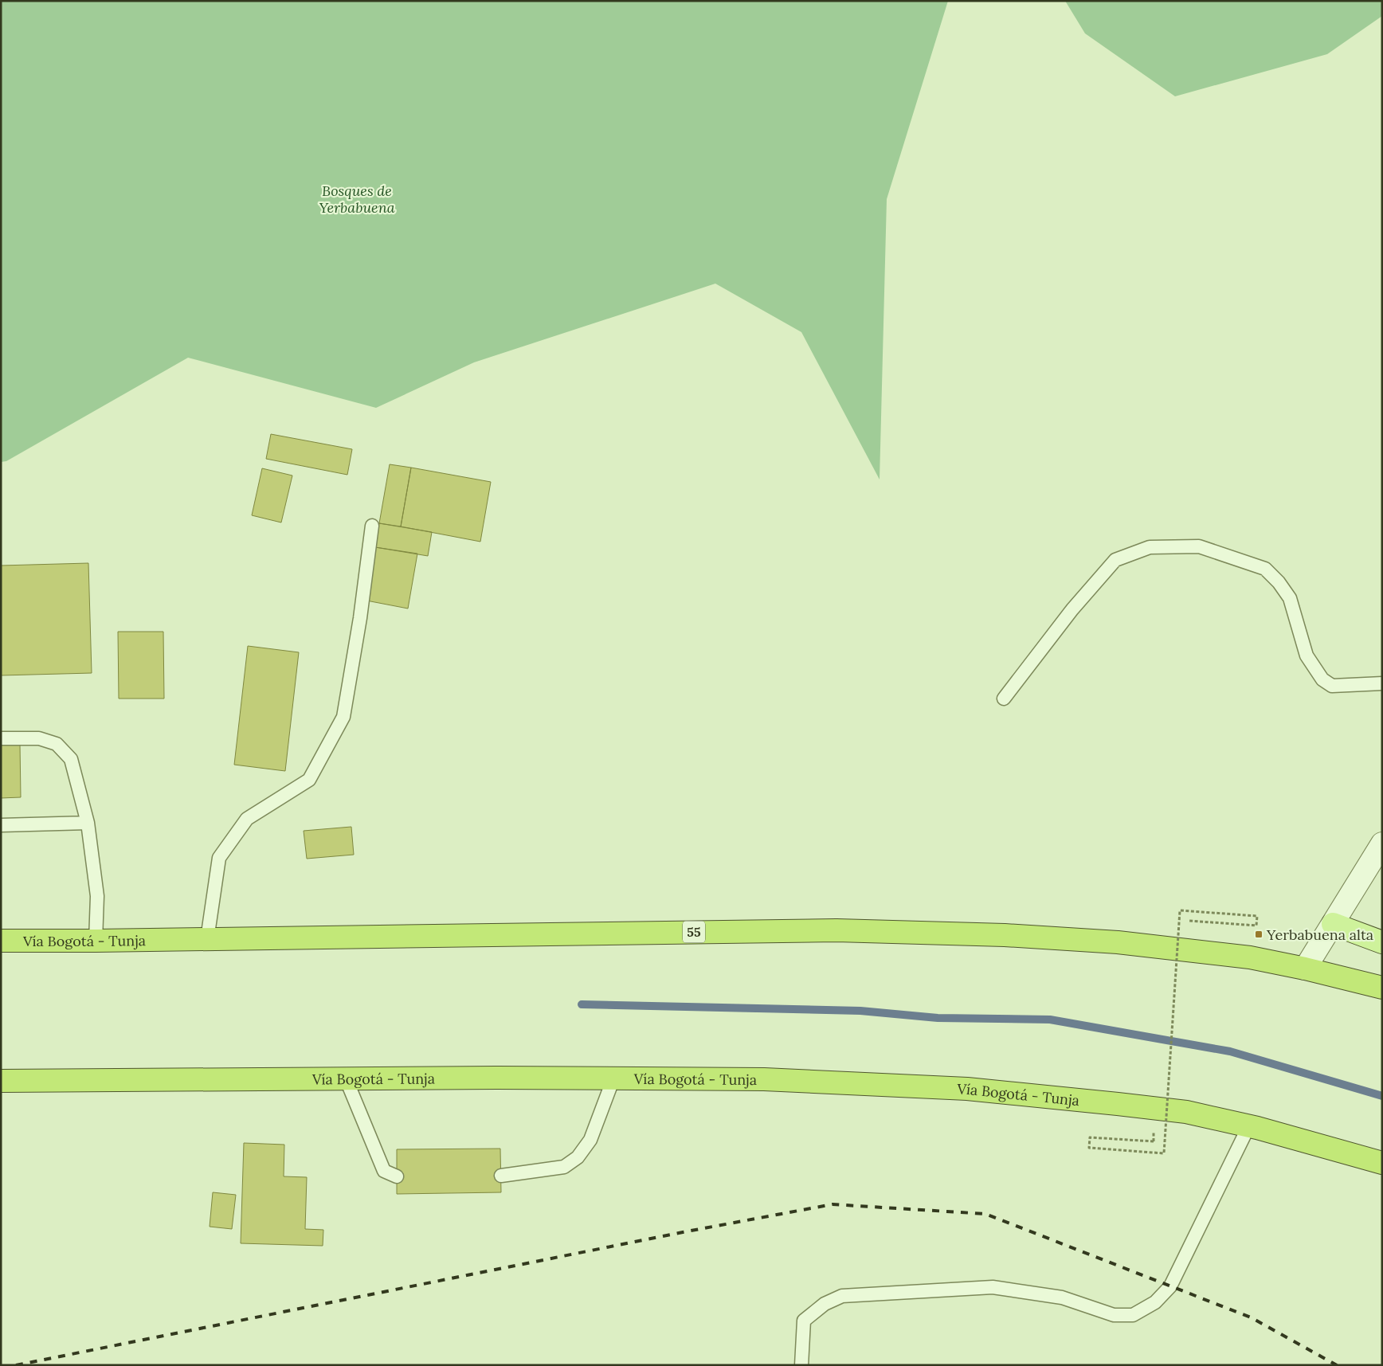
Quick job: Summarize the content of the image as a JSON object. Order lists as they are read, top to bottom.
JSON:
{
  "streets": {
    "highway": ["55", "Vía Bogotá - Tunja"]
  },
  "parks": ["Bosques de Yerbabuena"],
  "places": {
    "transit": ["Yerbabuena alta"]
  }
}
